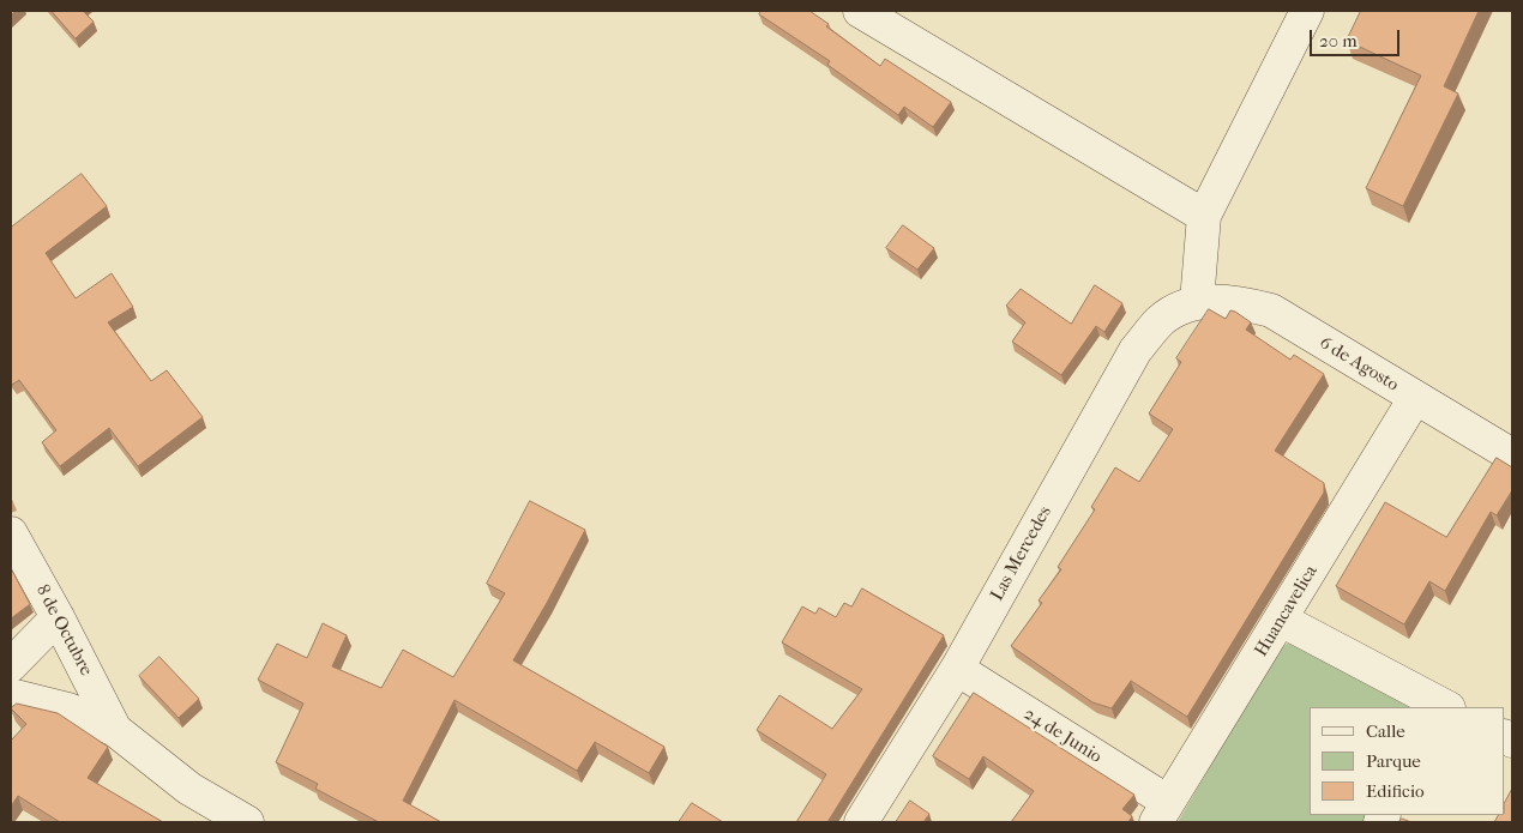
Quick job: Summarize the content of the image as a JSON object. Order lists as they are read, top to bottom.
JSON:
{
  "streets": {
    "street": [
      "6 de Agosto",
      "Las Mercedes",
      "Huancavelica",
      "8 de Octubre",
      "24 de Junio"
    ]
  },
  "crossings": [
    ["6 de Agosto", "Las Mercedes"],
    ["6 de Agosto", "Huancavelica"],
    ["Las Mercedes", "24 de Junio"],
    ["Huancavelica", "24 de Junio"]
  ],
  "legend": ["Calle", "Parque", "Edificio"],
  "scale_bar": "20 m"
}
